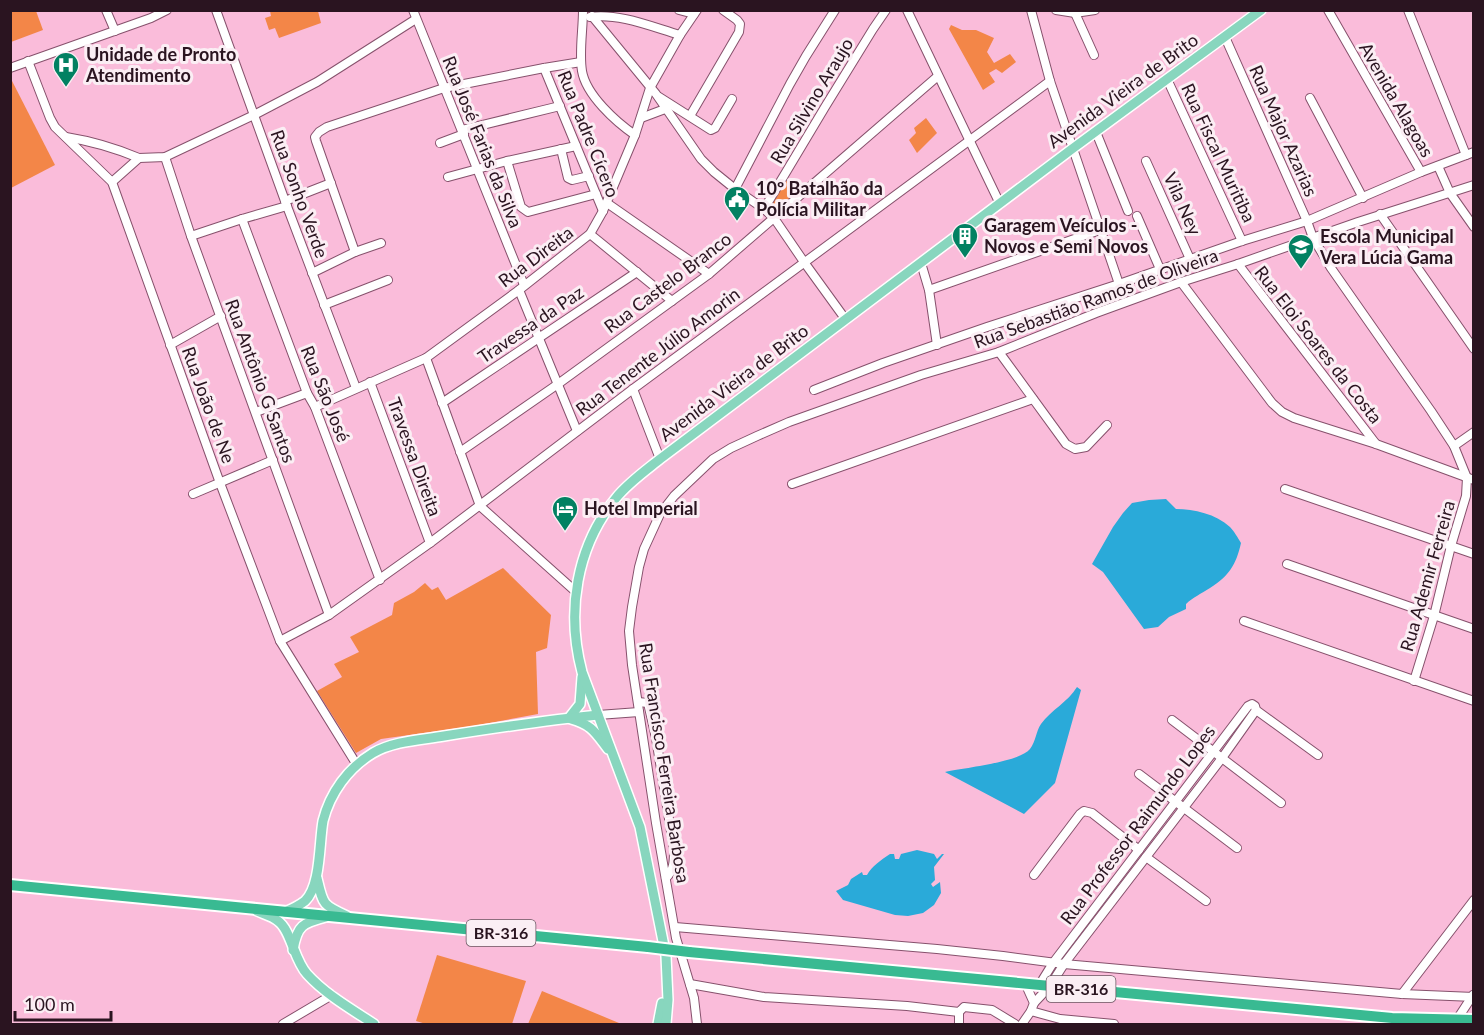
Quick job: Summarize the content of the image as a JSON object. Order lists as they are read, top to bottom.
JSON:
{
  "streets": {
    "highway": ["BR-316"],
    "main road": ["Avenida Vieira de Brito"],
    "street": [
      "Avenida Alagoas",
      "Rua Silvino Araujo",
      "Rua Major Azarias",
      "Rua Padre Cícero",
      "Rua José Farias da Silva",
      "Rua Fiscal Muritiba",
      "Rua Sonho Verde",
      "Vila Ney",
      "Rua Direita",
      "Rua Castelo Branco",
      "Rua Sebastião Ramos de Oliveira",
      "Travessa da Paz",
      "Rua Eloi Soares da Costa",
      "Rua Tenente Júlio Amorin",
      "Rua Antônio G Santos",
      "Rua São José",
      "Rua João de Ne",
      "Travessa Direita",
      "Rua Ademir Ferreira",
      "Rua Francisco Ferreira Barbosa",
      "Rua Professor Raimundo Lopes"
    ]
  },
  "crossings": [
    ["Avenida Vieira de Brito", "Rua Major Azarias"],
    ["Avenida Vieira de Brito", "Rua Fiscal Muritiba"],
    ["Avenida Alagoas", "Rua Sebastião Ramos de Oliveira"],
    ["Rua Major Azarias", "Rua Sebastião Ramos de Oliveira"],
    ["Rua Major Azarias", "Rua Ademir Ferreira"],
    ["Rua Padre Cícero", "Rua Direita"],
    ["Rua Padre Cícero", "Rua Castelo Branco"],
    ["Rua José Farias da Silva", "Rua Direita"],
    ["Rua José Farias da Silva", "Rua Castelo Branco"],
    ["Rua José Farias da Silva", "Travessa da Paz"],
    ["Rua José Farias da Silva", "Rua Tenente Júlio Amorin"],
    ["Rua Fiscal Muritiba", "Rua Sebastião Ramos de Oliveira"],
    ["Rua Sonho Verde", "Rua Direita"],
    ["Vila Ney", "Rua Sebastião Ramos de Oliveira"],
    ["Rua Direita", "Rua São José"],
    ["Rua Direita", "Travessa Direita"],
    ["Rua Sebastião Ramos de Oliveira", "Rua Eloi Soares da Costa"],
    ["Rua Sebastião Ramos de Oliveira", "Rua Francisco Ferreira Barbosa"],
    ["Rua Tenente Júlio Amorin", "Rua Antônio G Santos"],
    ["Rua Tenente Júlio Amorin", "Rua São José"],
    ["Rua Tenente Júlio Amorin", "Rua João de Ne"],
    ["Rua Tenente Júlio Amorin", "Travessa Direita"],
    ["Rua Professor Raimundo Lopes", "BR-316"]
  ],
  "places": {
    "hospital": ["Unidade de Pronto Atendimento"],
    "public building": ["10º Batalhão da Polícia Militar"],
    "building": ["Garagem Veículos - Novos e Semi Novos"],
    "school or university": ["Escola Municipal Vera Lúcia Gama"],
    "hotel": ["Hotel Imperial"]
  },
  "scale_bar": "100 m"
}
